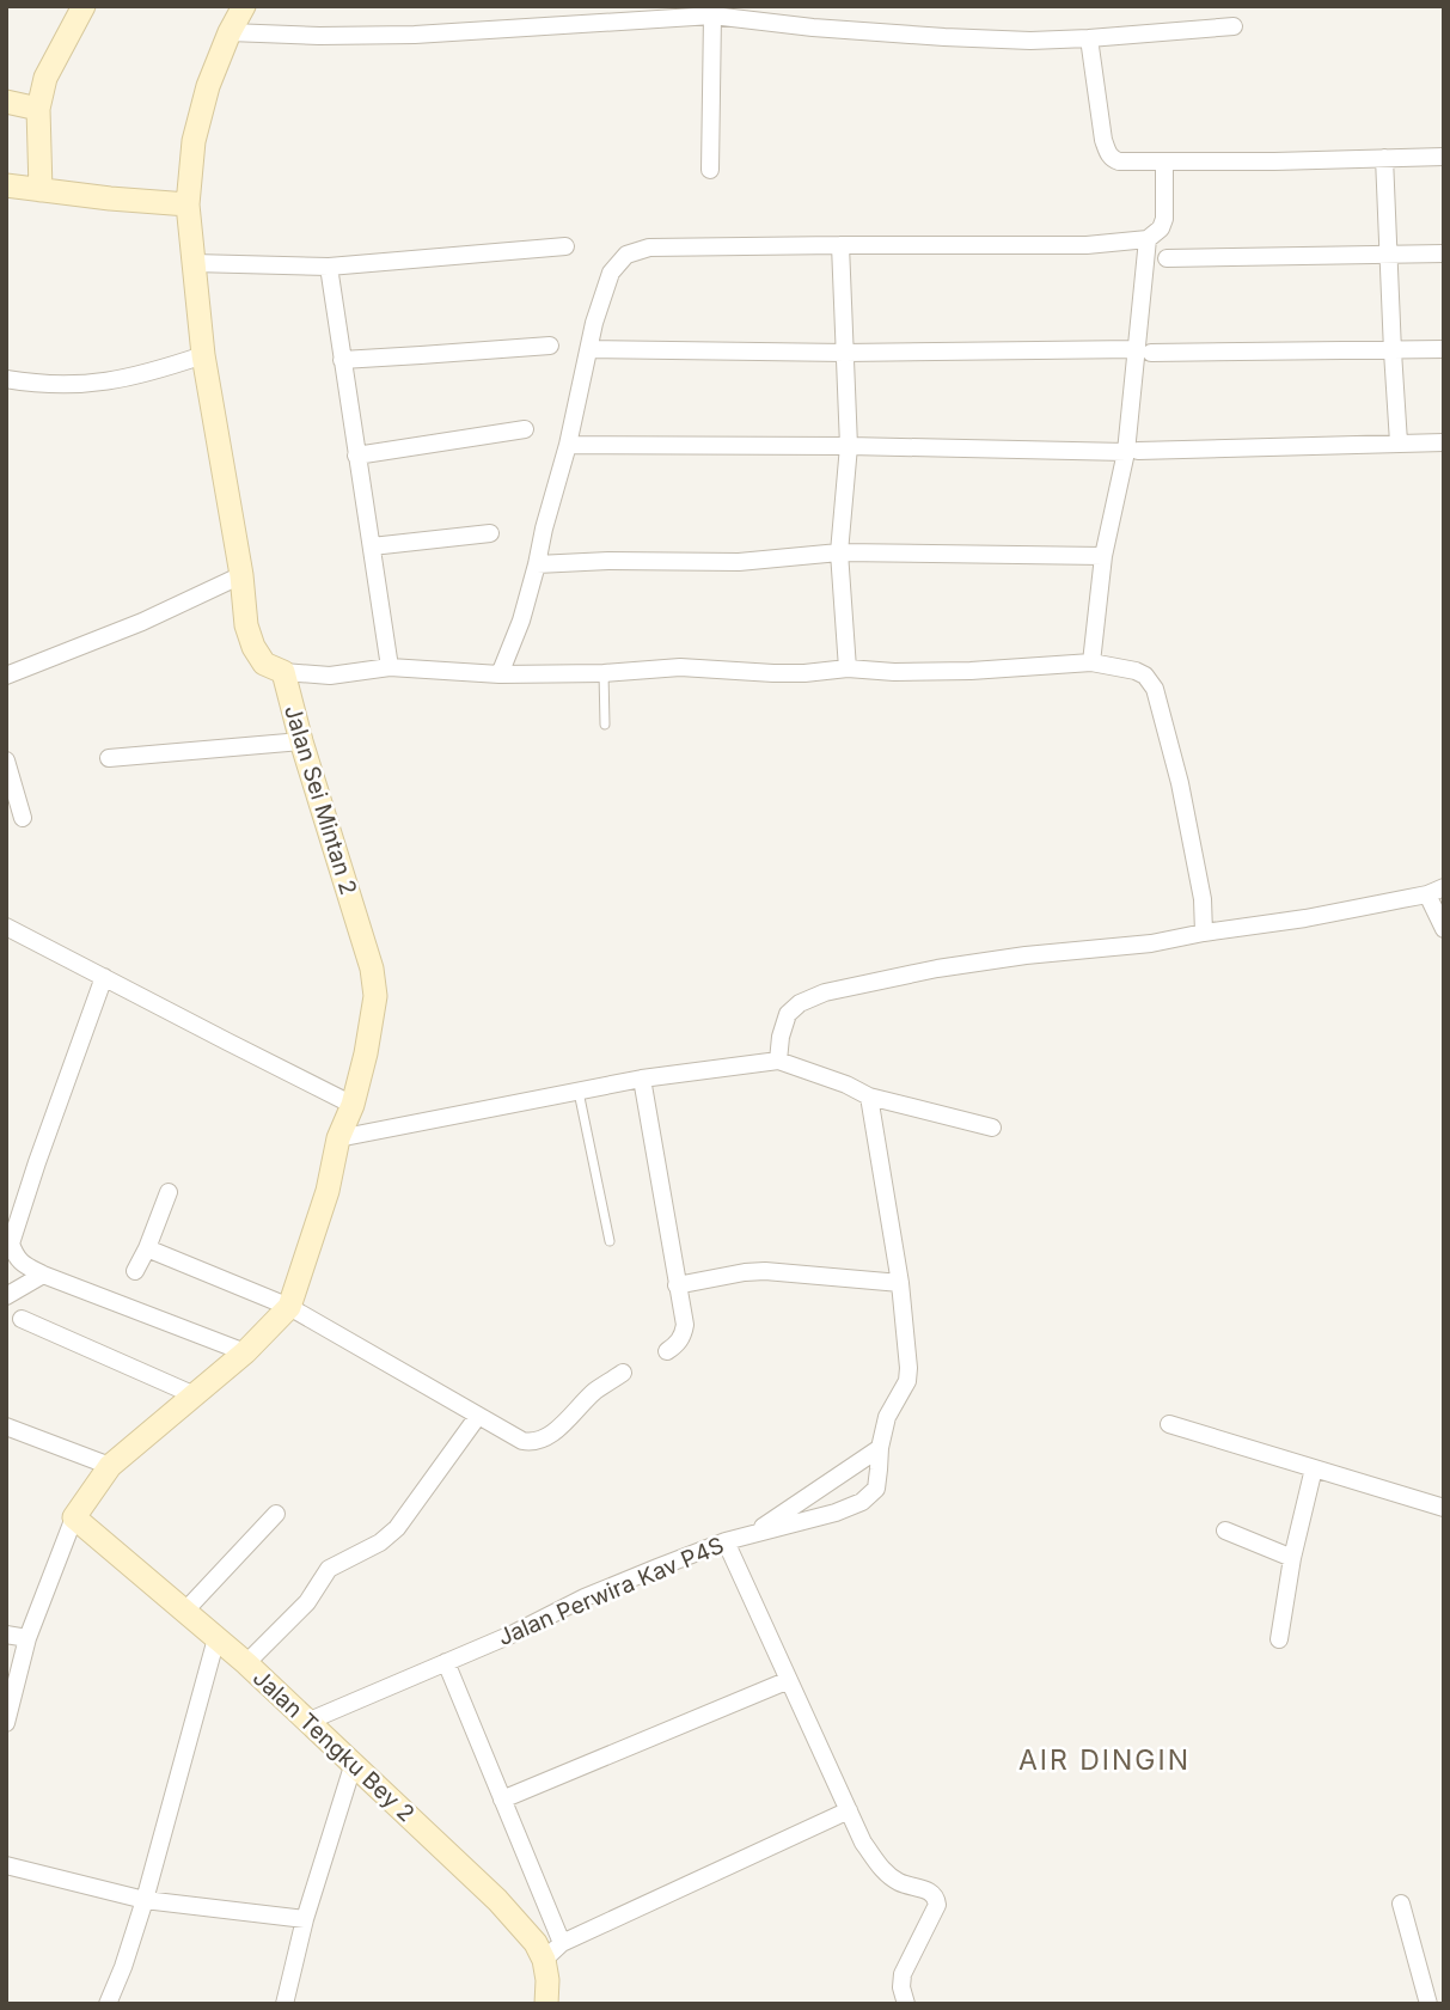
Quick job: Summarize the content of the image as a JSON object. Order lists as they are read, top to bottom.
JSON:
{
  "streets": {
    "street": ["Jalan Sei Mintan 2", "Jalan Perwira Kav P4S", "Jalan Tengku Bey 2"]
  },
  "crossings": [
    ["Jalan Sei Mintan 2", "Jalan Tengku Bey 2"],
    ["Jalan Perwira Kav P4S", "Jalan Tengku Bey 2"]
  ],
  "districts": ["AIR DINGIN"]
}
